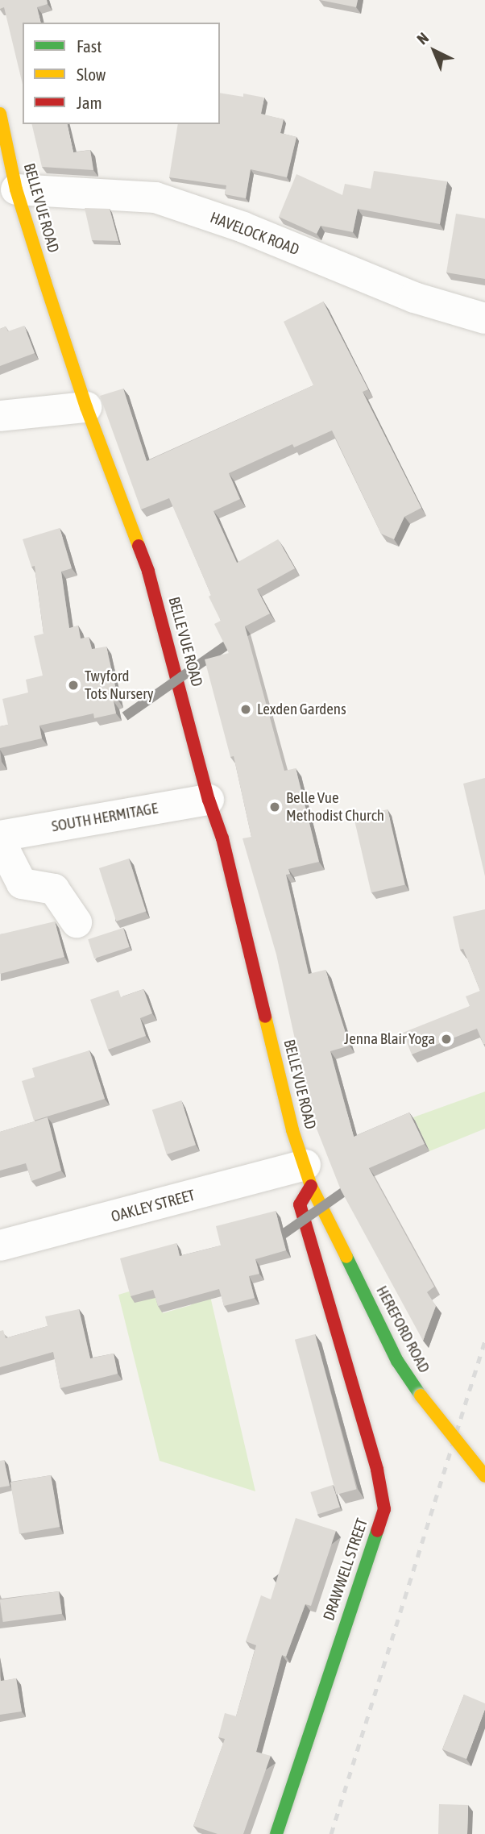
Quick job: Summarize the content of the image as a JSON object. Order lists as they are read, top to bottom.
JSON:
{
  "streets": {
    "street": [
      "BELLE VUE ROAD",
      "HAVELOCK ROAD",
      "SOUTH HERMITAGE",
      "OAKLEY STREET",
      "HEREFORD ROAD",
      "DRAWWELL STREET"
    ]
  },
  "crossings": [
    ["BELLE VUE ROAD", "HAVELOCK ROAD"],
    ["BELLE VUE ROAD", "SOUTH HERMITAGE"],
    ["BELLE VUE ROAD", "OAKLEY STREET"],
    ["BELLE VUE ROAD", "HEREFORD ROAD"],
    ["BELLE VUE ROAD", "DRAWWELL STREET"],
    ["OAKLEY STREET", "HEREFORD ROAD"],
    ["OAKLEY STREET", "DRAWWELL STREET"],
    ["HEREFORD ROAD", "DRAWWELL STREET"]
  ],
  "places": [
    "Twyford Tots Nursery",
    "Lexden Gardens",
    "Belle Vue Methodist Church",
    "Jenna Blair Yoga"
  ],
  "legend": ["Fast", "Slow", "Jam"],
  "north": "top left"
}
